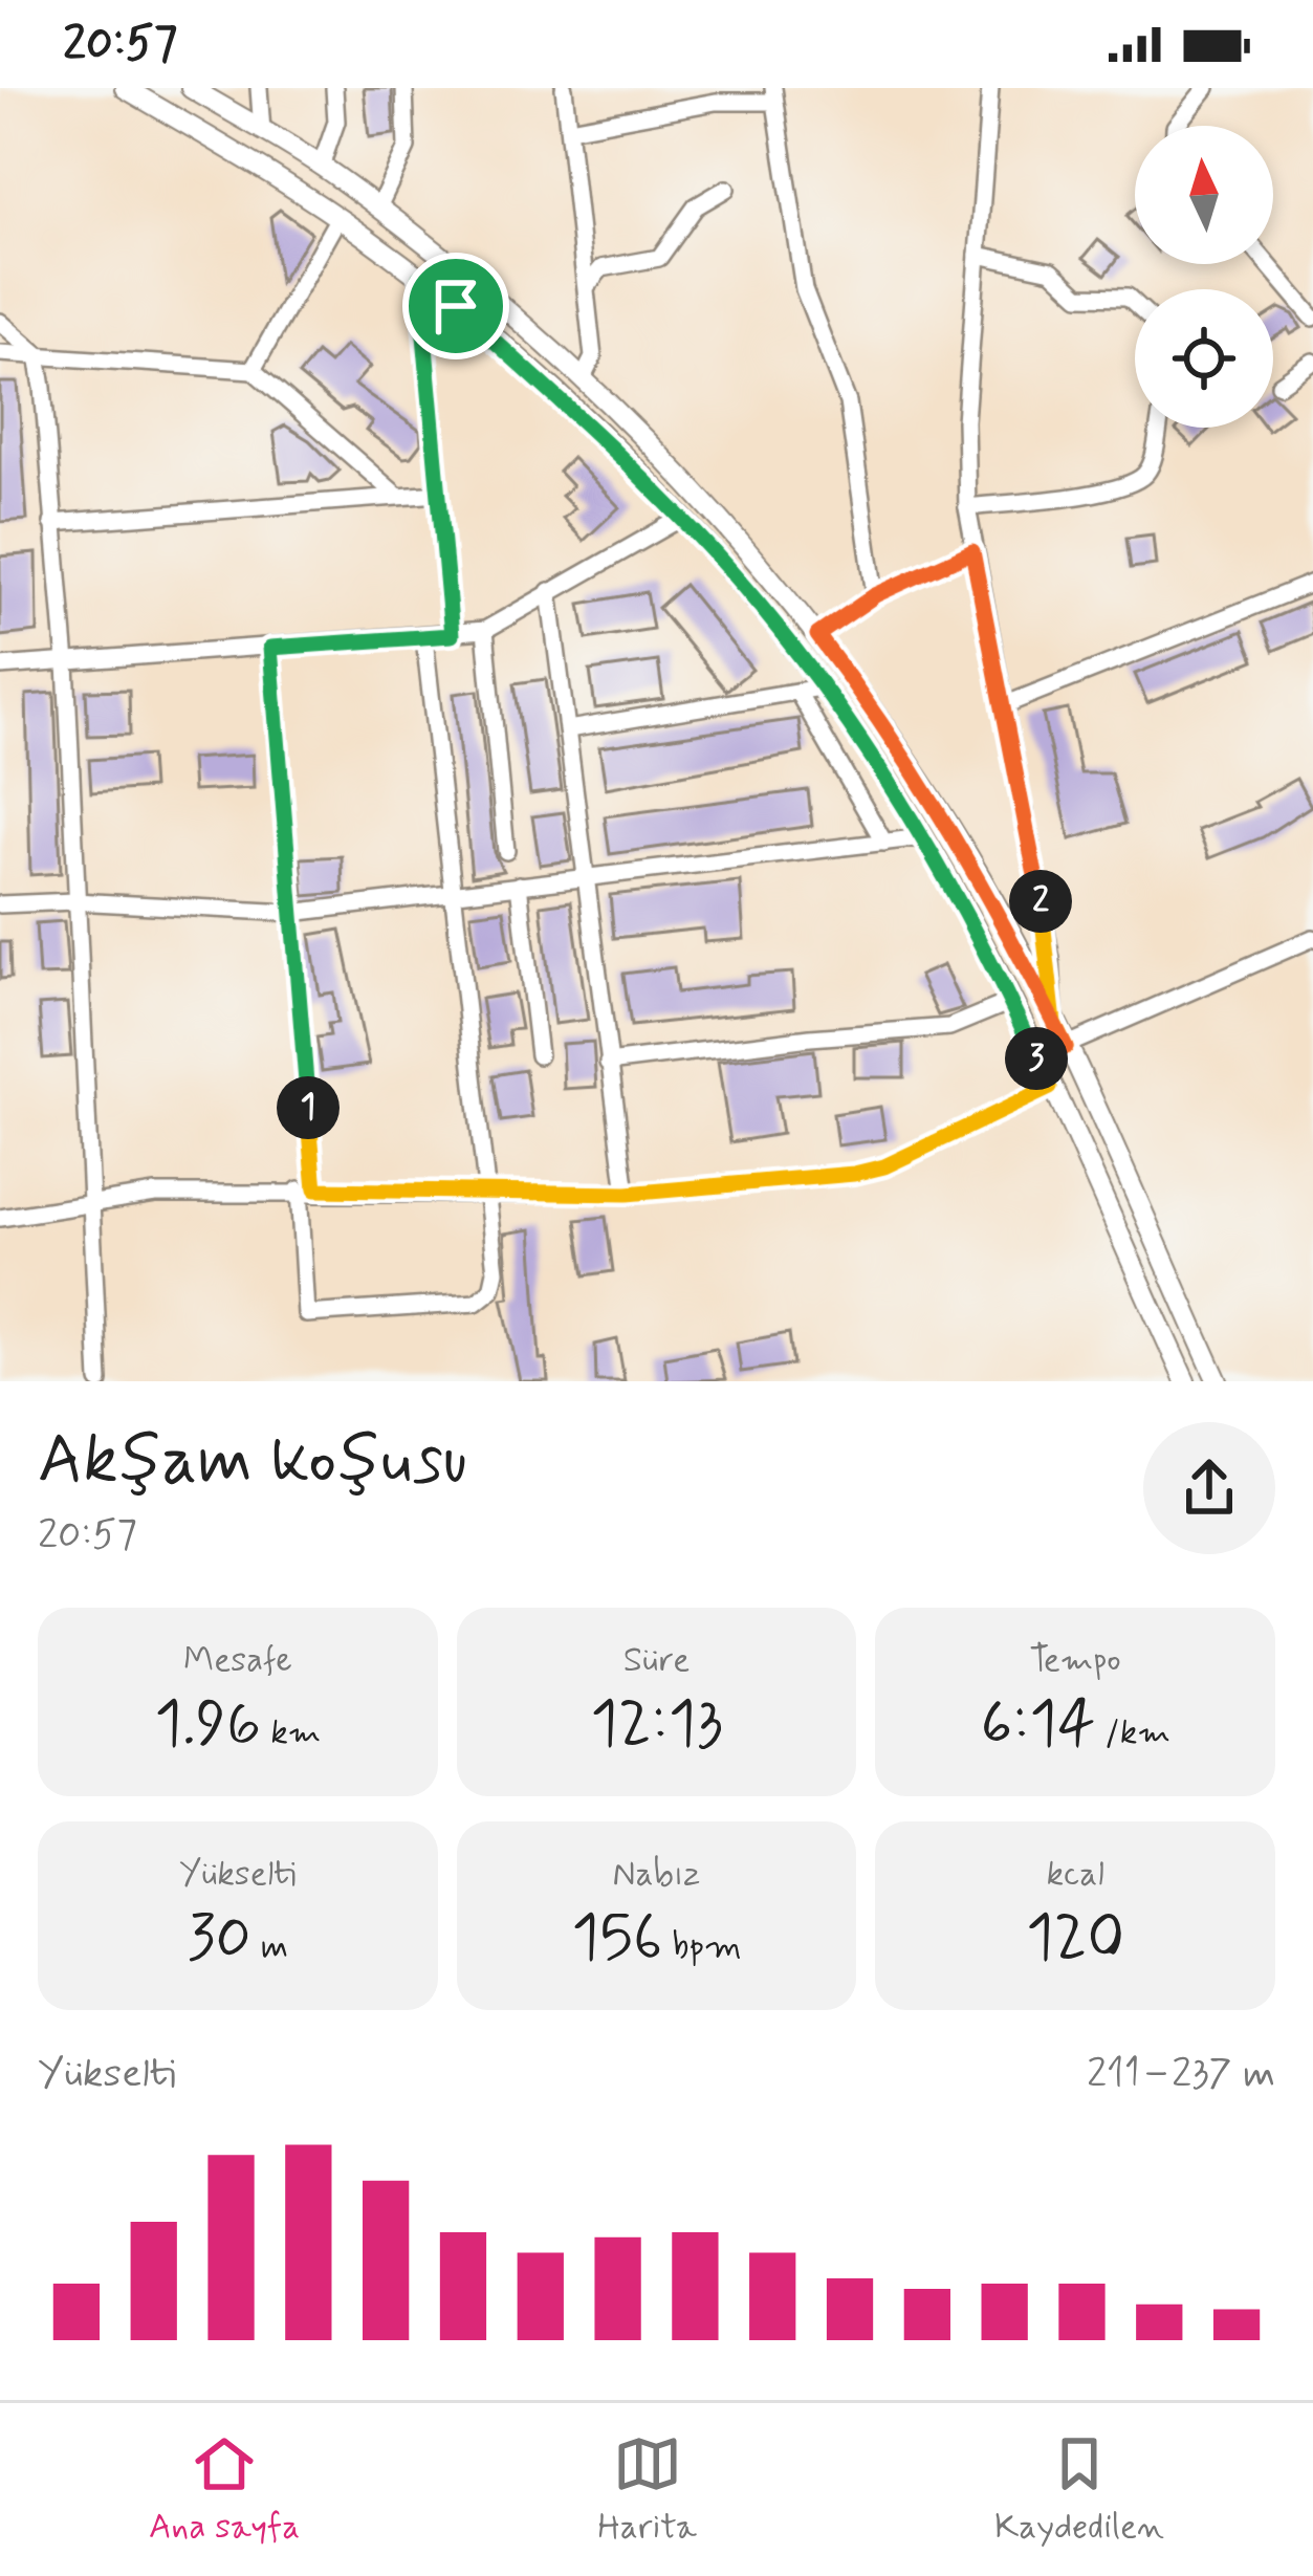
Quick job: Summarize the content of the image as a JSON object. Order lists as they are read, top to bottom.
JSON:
{
  "north": "top",
  "page": {
    "status": "20:57",
    "pins": ["2", "3", "1"],
    "heading": ["Akşam koşusu", "20:57"],
    "stats": [
      ["Mesafe", "1.96 km"],
      ["Süre", "12:13"],
      ["Tempo", "6:14 /km"],
      ["Yükselti", "30 m"],
      ["Nabız", "156 bpm"],
      ["kcal", "120"]
    ],
    "chart": ["Yükselti", "211–237 m"],
    "tabs": ["Ana sayfa", "Harita", "Kaydedilen"]
  }
}
